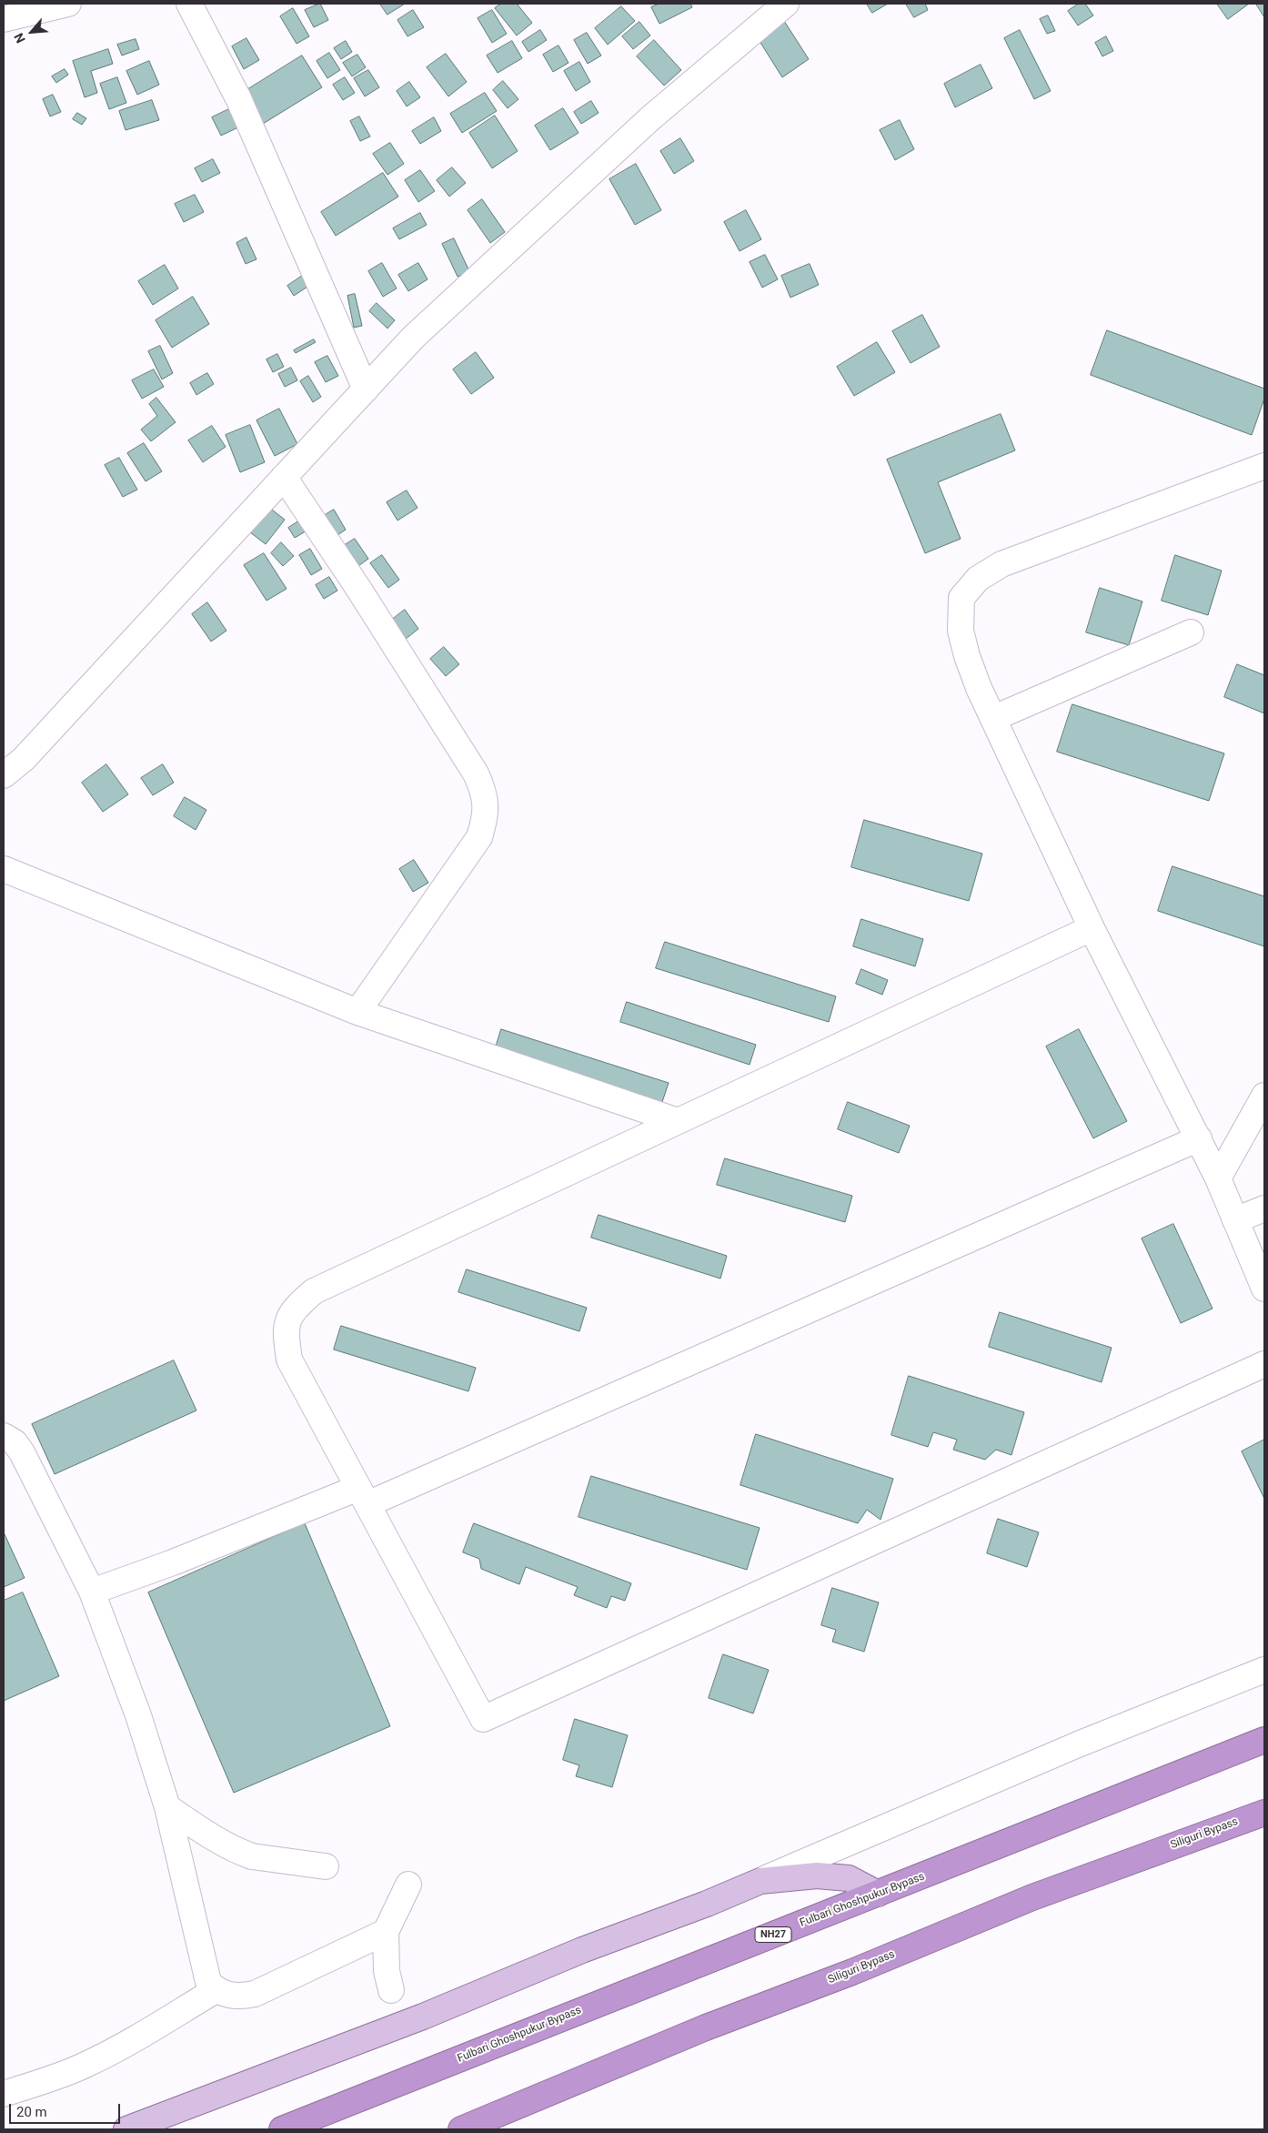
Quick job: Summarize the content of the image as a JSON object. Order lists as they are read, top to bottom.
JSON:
{
  "streets": {
    "highway": ["Siliguri Bypass", "Fulbari Ghoshpukur Bypass", "NH27"]
  },
  "scale_bar": "20 m",
  "north": "bottom left"
}
